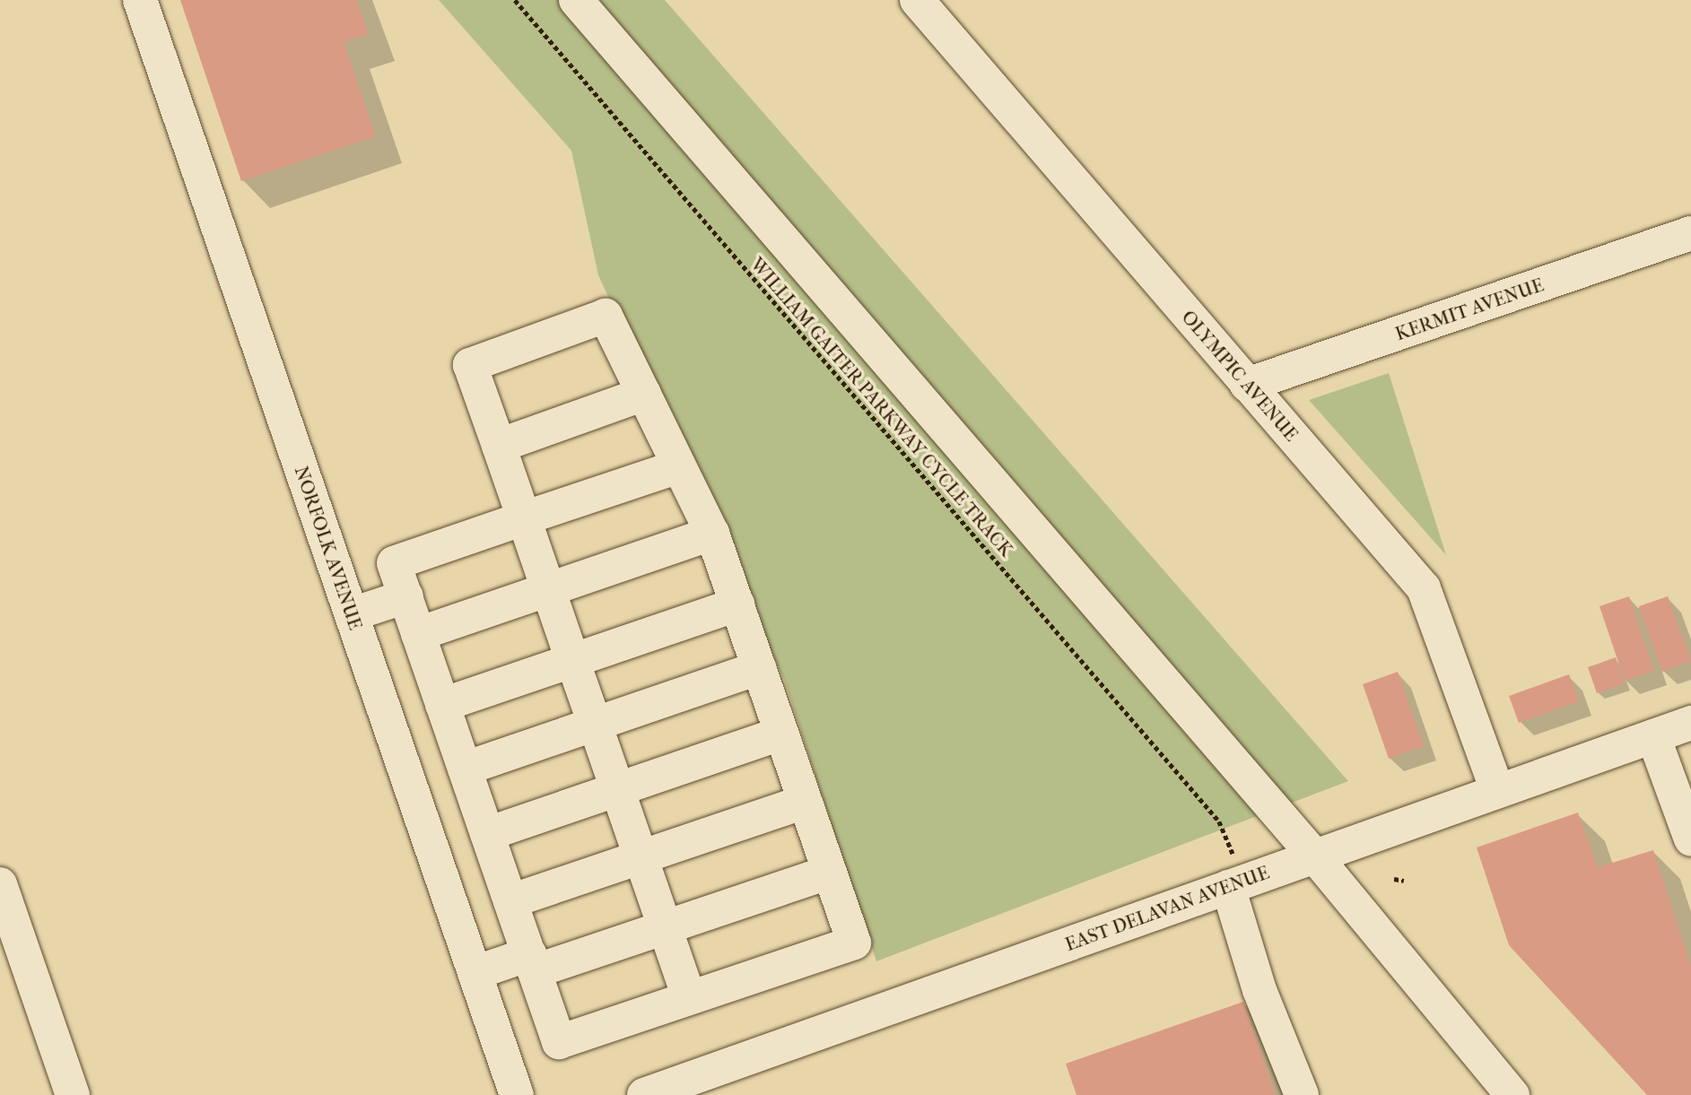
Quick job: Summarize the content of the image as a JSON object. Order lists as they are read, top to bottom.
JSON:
{
  "streets": {
    "street": [
      "KERMIT AVENUE",
      "OLYMPIC AVENUE",
      "NORFOLK AVENUE",
      "EAST DELAVAN AVENUE"
    ],
    "path": ["WILLIAM GAITER PARKWAY CYCLE TRACK"]
  },
  "crossings": [
    ["KERMIT AVENUE", "OLYMPIC AVENUE"],
    ["OLYMPIC AVENUE", "EAST DELAVAN AVENUE"]
  ]
}
